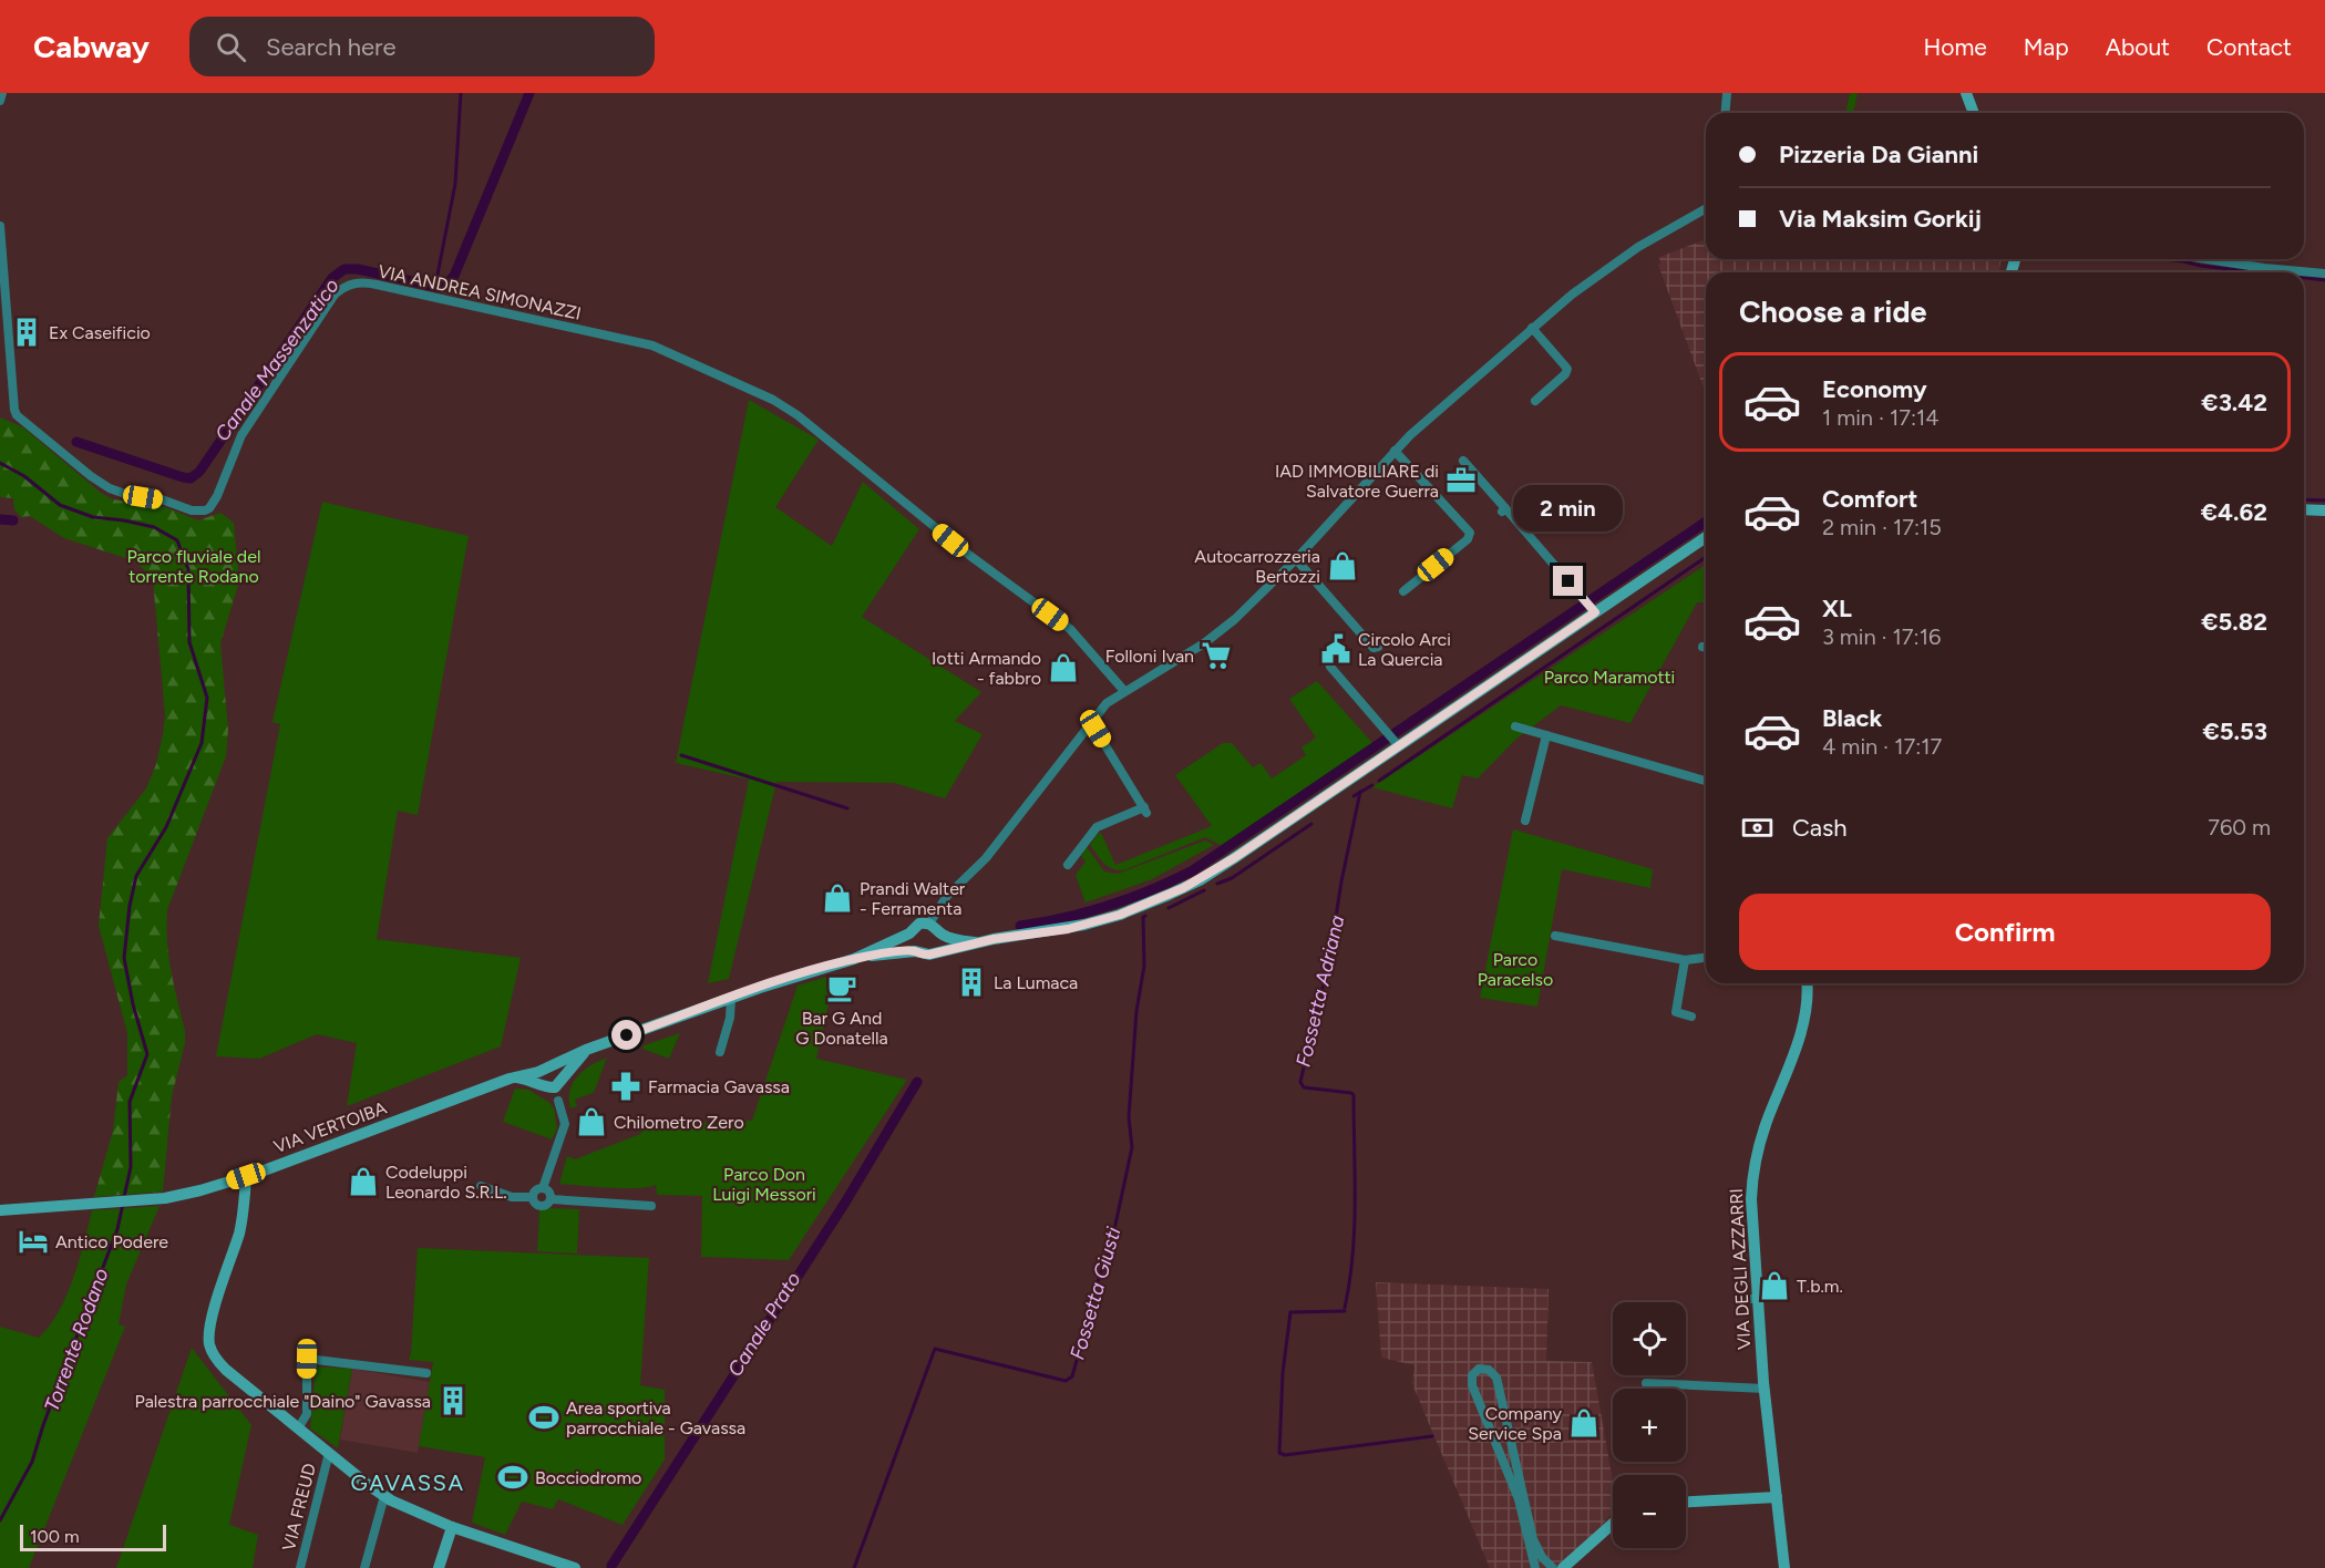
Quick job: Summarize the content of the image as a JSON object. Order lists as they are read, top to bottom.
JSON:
{
  "streets": {
    "main road": ["VIA VERTOIBA", "VIA DEGLI AZZARRI"],
    "street": ["VIA ANDREA SIMONAZZI", "VIA FREUD"]
  },
  "districts": ["GAVASSA"],
  "water": [
    "Canale Massenzatico",
    "Fossetta Adriana",
    "Fossetta Giusti",
    "Canale Prato",
    "Torrente Rodano"
  ],
  "parks": [
    "Parco fluviale del torrente Rodano",
    "Parco Maramotti",
    "Parco Paracelso",
    "Parco Don Luigi Messori"
  ],
  "places": {
    "building": ["Ex Caseificio", "La Lumaca", "Palestra parrocchiale \"Daino\" Gavassa"],
    "office": ["IAD IMMOBILIARE di Salvatore Guerra"],
    "shop": [
      "Autocarrozzeria Bertozzi",
      "Iotti Armando - fabbro",
      "Prandi Walter - Ferramenta",
      "Chilometro Zero",
      "Codeluppi Leonardo S.R.L.",
      "T.b.m.",
      "Company Service Spa"
    ],
    "public building": ["Circolo Arci La Quercia"],
    "supermarket": ["Folloni Ivan"],
    "cafe": ["Bar G And G Donatella"],
    "pharmacy": ["Farmacia Gavassa"],
    "hotel": ["Antico Podere"],
    "sports": ["Area sportiva parrocchiale - Gavassa", "Bocciodromo"]
  },
  "scale_bar": "100 m",
  "page": {
    "header": "Cabway",
    "search": "Search here",
    "nav": [
      "Home",
      "Map",
      "About",
      "Contact"
    ],
    "banner": ["Pizzeria Da Gianni", "Via Maksim Gorkij"],
    "heading": "Choose a ride",
    "list": [
      {
        "name": "Economy",
        "note": "1 min · 17:14",
        "value": "€3.42"
      },
      {
        "name": "Comfort",
        "note": "2 min · 17:15",
        "value": "€4.62"
      },
      {
        "name": "XL",
        "note": "3 min · 17:16",
        "value": "€5.82"
      },
      {
        "name": "Black",
        "note": "4 min · 17:17",
        "value": "€5.53"
      }
    ],
    "bubble": "2 min",
    "pay": ["Cash", "760 m"],
    "buttons": "Confirm",
    "map_buttons": ["+", "−"],
    "scale": "100 m"
  }
}
